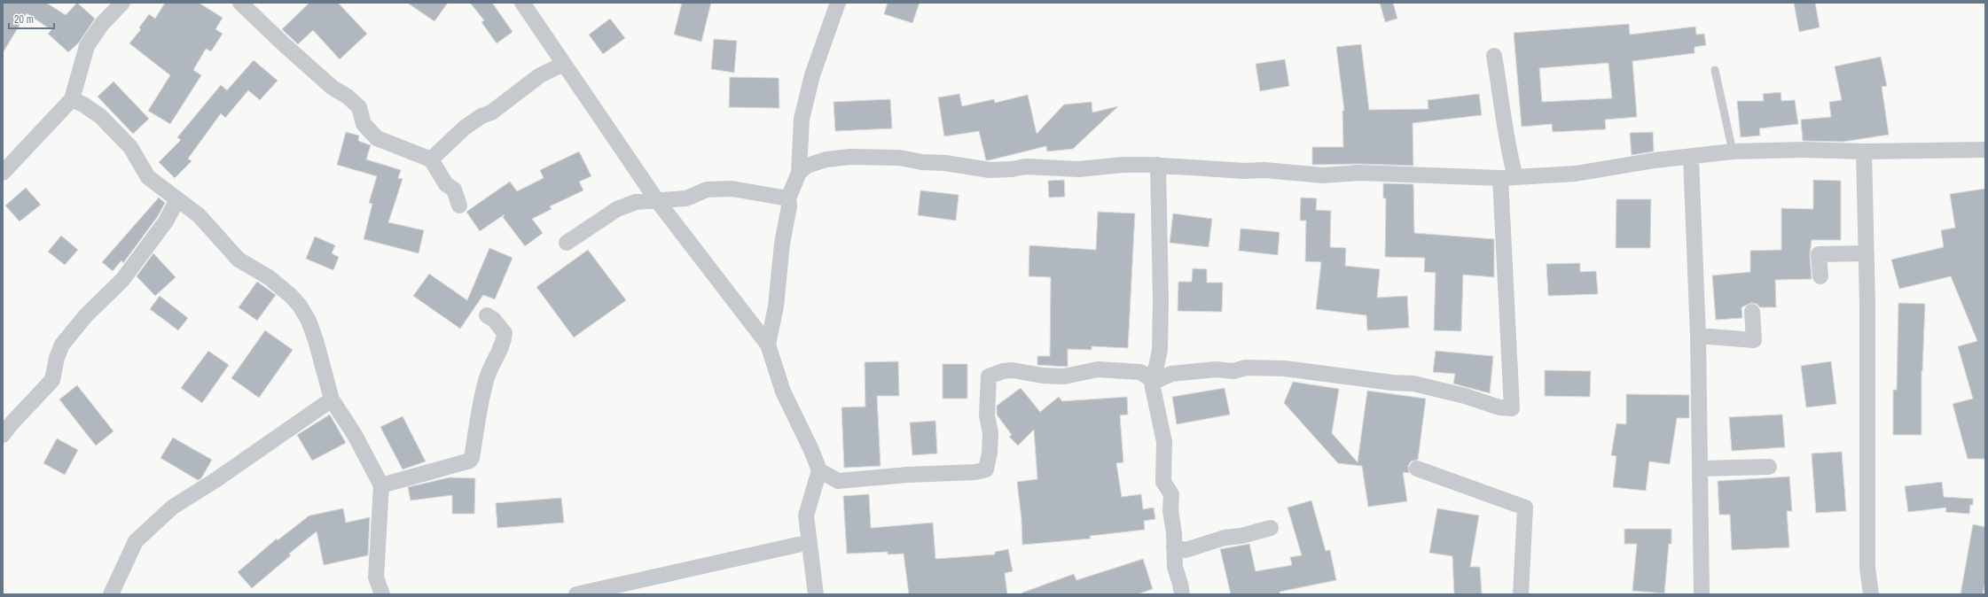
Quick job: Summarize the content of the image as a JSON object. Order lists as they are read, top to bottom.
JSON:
{
  "scale_bar": "20 m"
}
